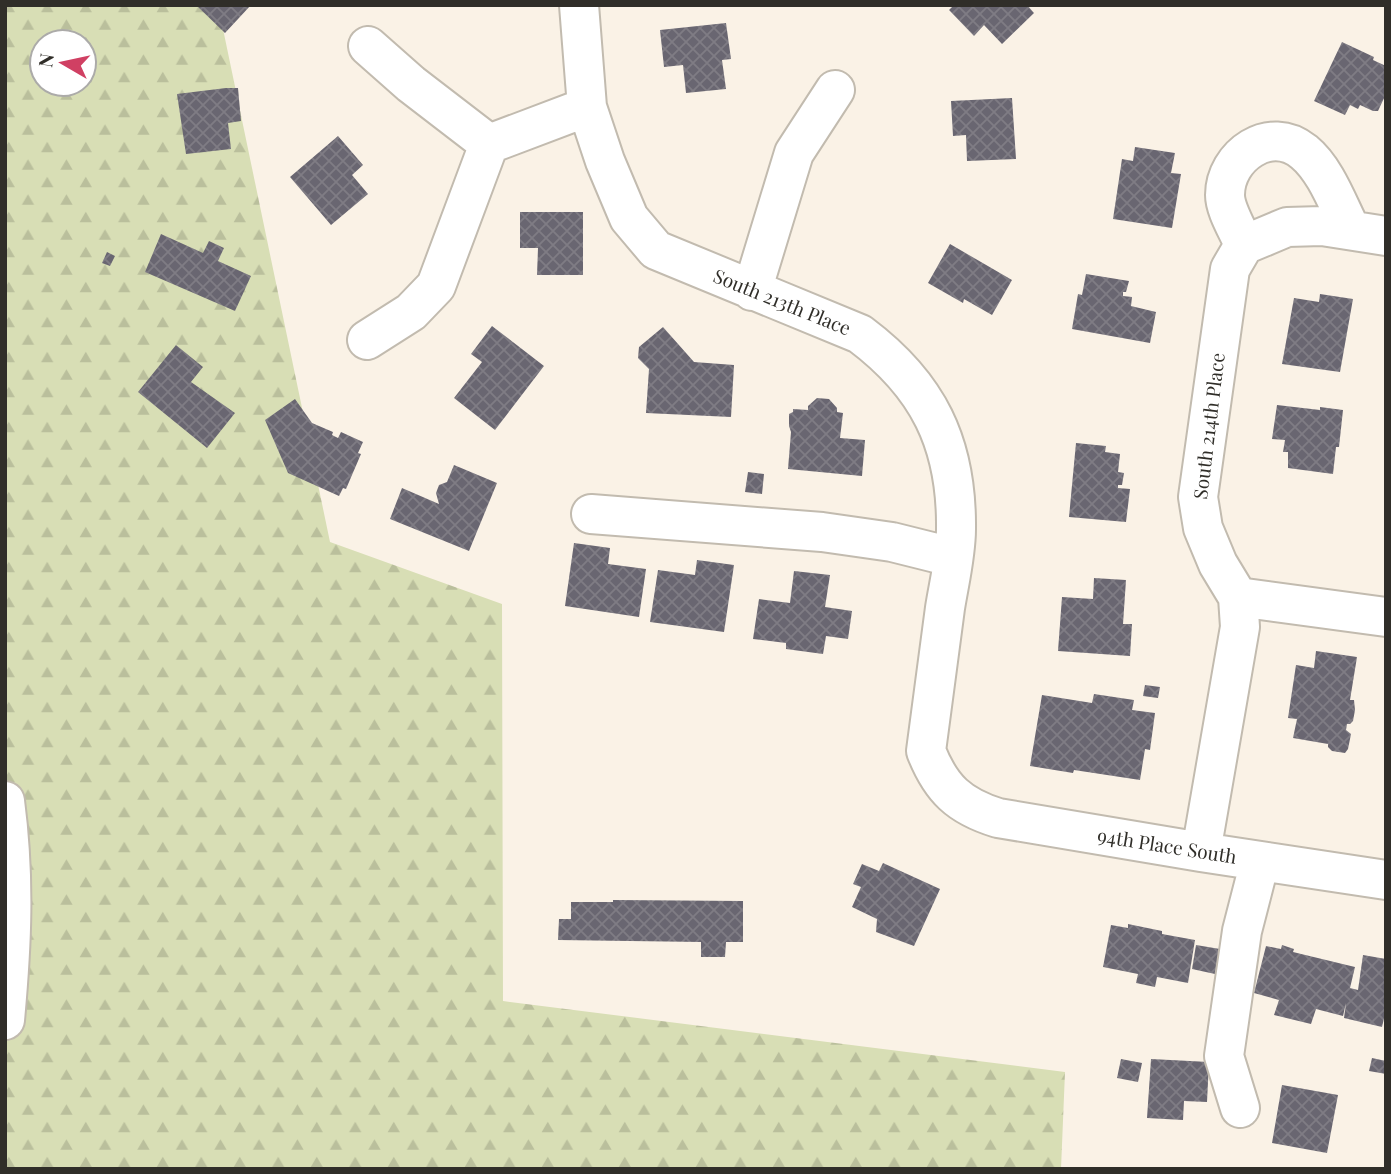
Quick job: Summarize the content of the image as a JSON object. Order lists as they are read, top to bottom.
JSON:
{
  "streets": {
    "street": ["South 213th Place", "South 214th Place", "94th Place South"]
  },
  "crossings": [
    ["South 213th Place", "94th Place South"],
    ["South 214th Place", "94th Place South"]
  ],
  "north": "left"
}
